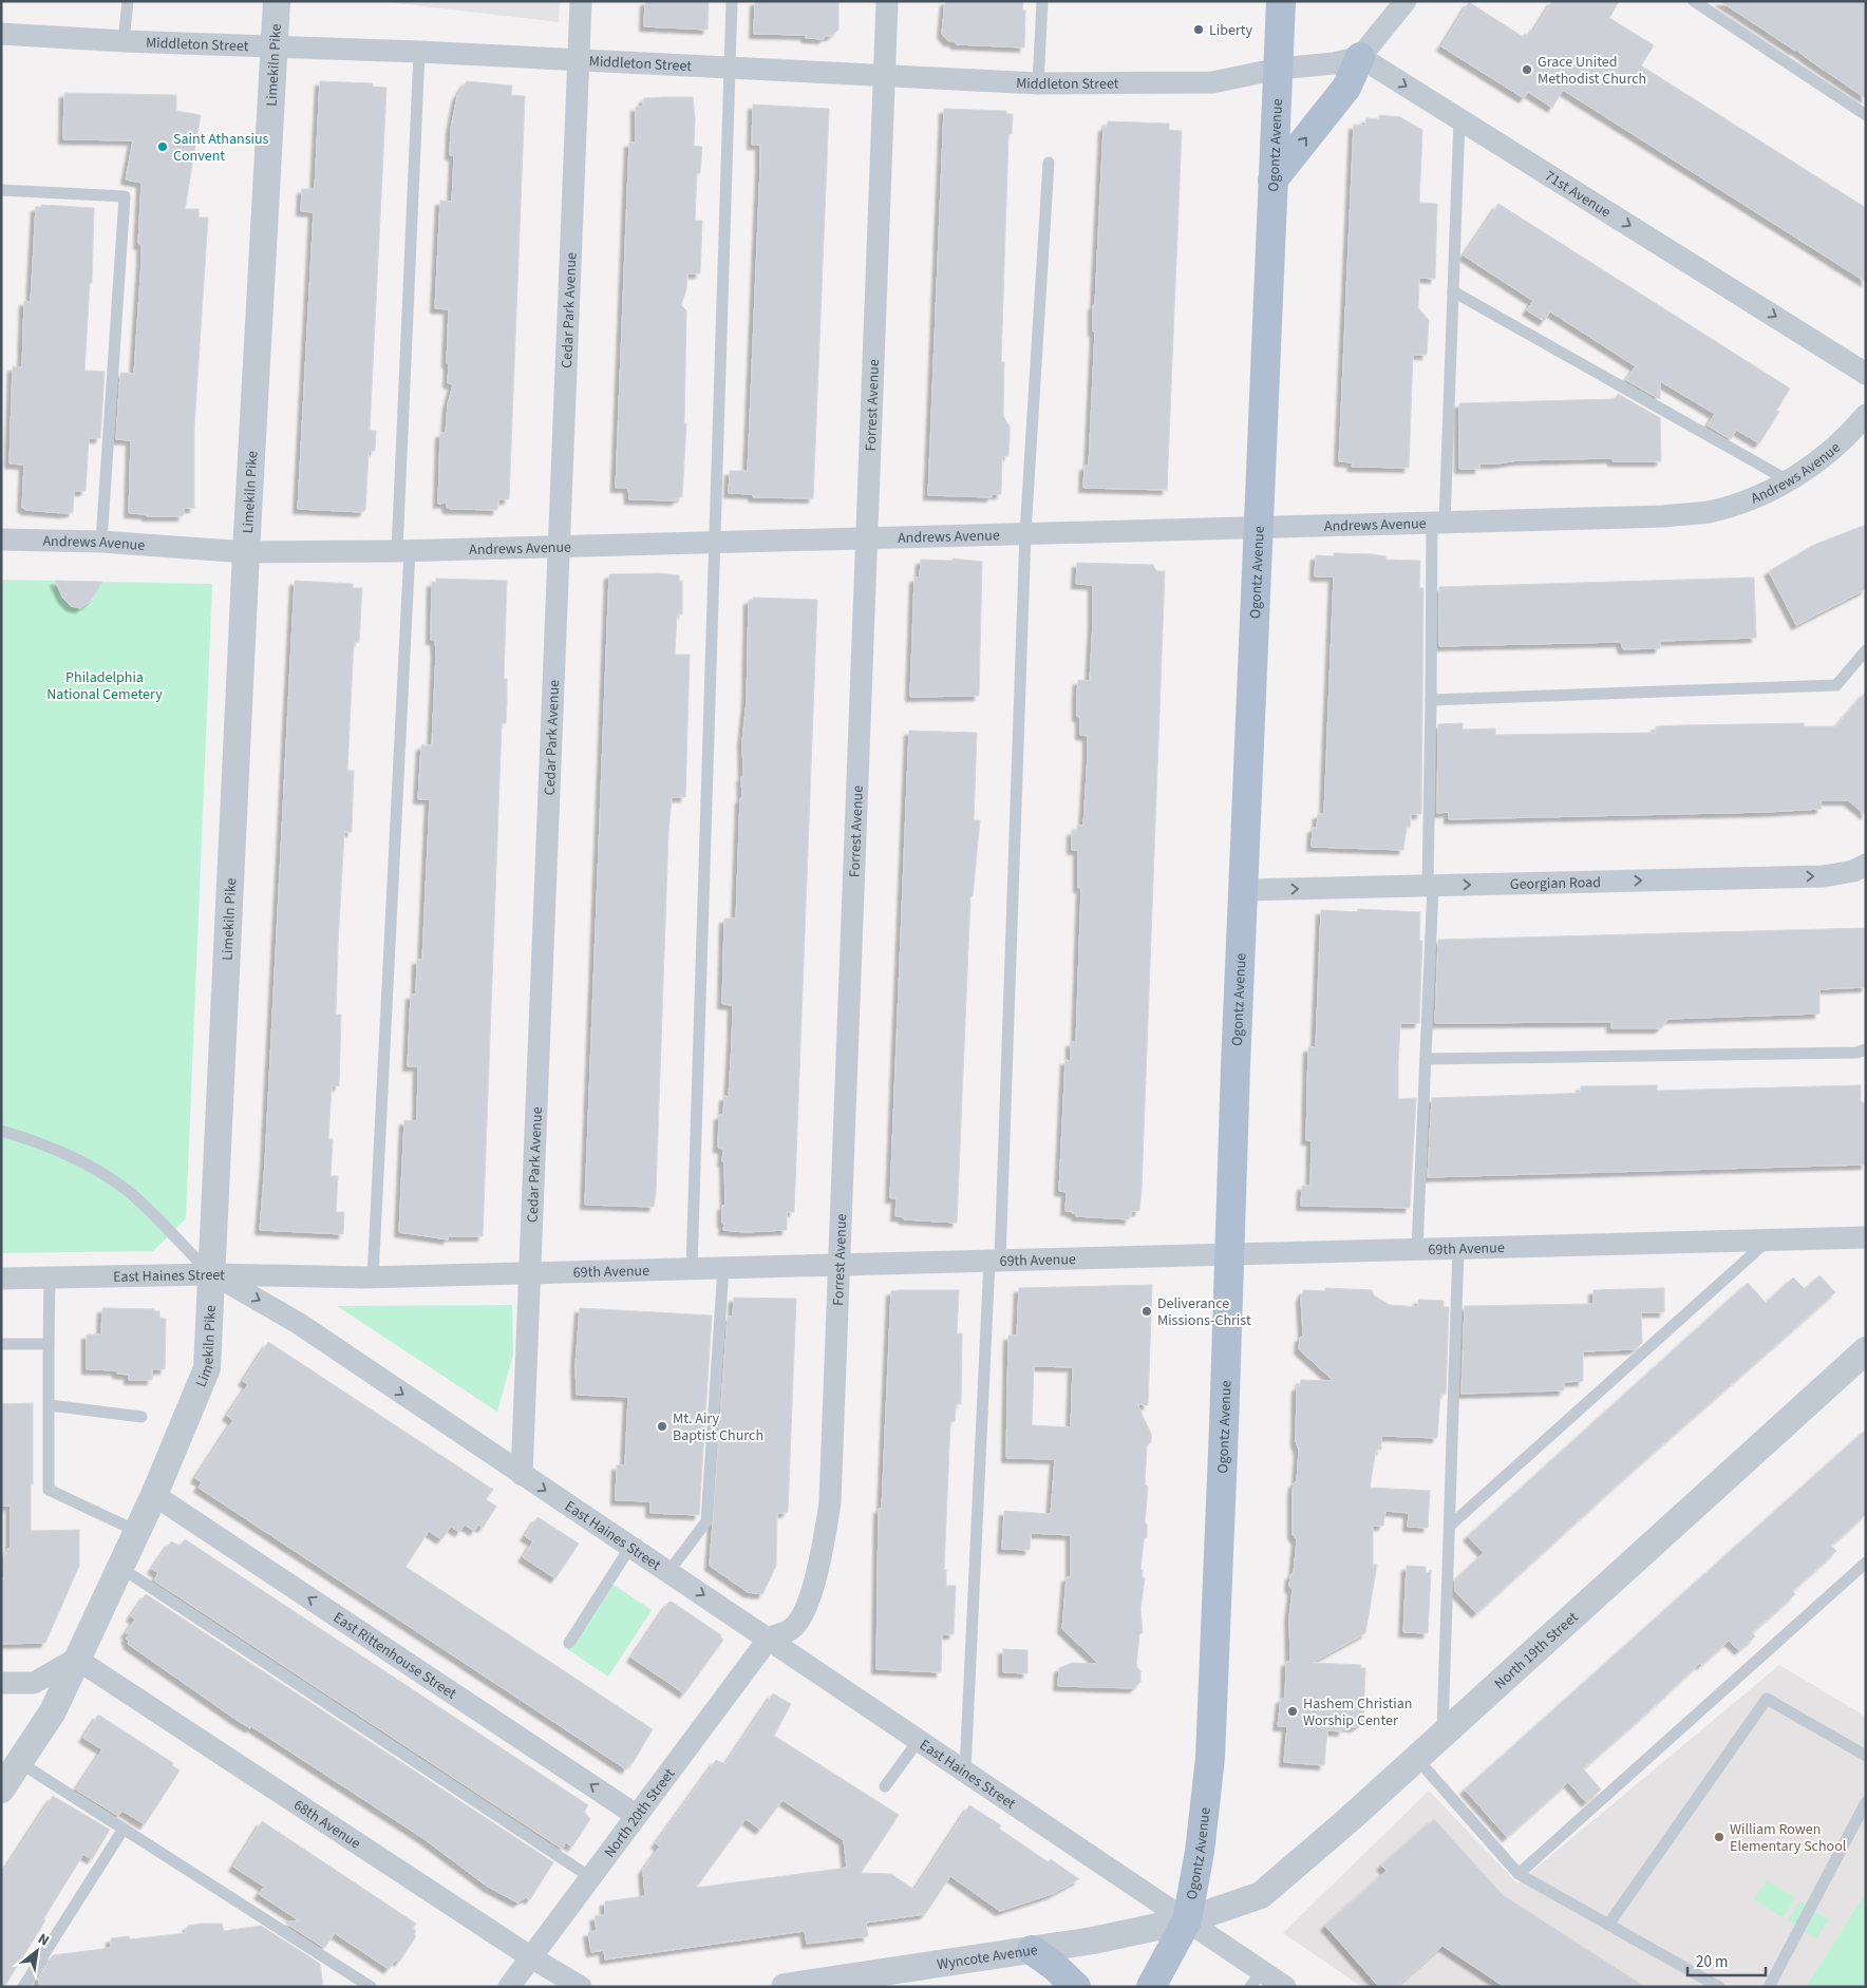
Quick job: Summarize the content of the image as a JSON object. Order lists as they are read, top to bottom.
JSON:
{
  "streets": {
    "main road": ["Ogontz Avenue"],
    "street": [
      "Middleton Street",
      "Limekiln Pike",
      "71st Avenue",
      "Cedar Park Avenue",
      "Forrest Avenue",
      "Andrews Avenue",
      "Georgian Road",
      "69th Avenue",
      "East Haines Street",
      "North 19th Street",
      "East Rittenhouse Street",
      "North 20th Street",
      "68th Avenue",
      "Wyncote Avenue"
    ]
  },
  "crossings": [
    ["Middleton Street", "Limekiln Pike"],
    ["Middleton Street", "Ogontz Avenue"],
    ["Middleton Street", "Cedar Park Avenue"],
    ["Middleton Street", "Forrest Avenue"],
    ["Limekiln Pike", "Andrews Avenue"],
    ["Limekiln Pike", "69th Avenue"],
    ["Limekiln Pike", "East Haines Street"],
    ["Limekiln Pike", "East Rittenhouse Street"],
    ["Limekiln Pike", "68th Avenue"],
    ["Ogontz Avenue", "Andrews Avenue"],
    ["Ogontz Avenue", "Georgian Road"],
    ["Ogontz Avenue", "69th Avenue"],
    ["Ogontz Avenue", "East Haines Street"],
    ["Ogontz Avenue", "North 19th Street"],
    ["Ogontz Avenue", "Wyncote Avenue"],
    ["Cedar Park Avenue", "Andrews Avenue"],
    ["Cedar Park Avenue", "69th Avenue"],
    ["Cedar Park Avenue", "East Haines Street"],
    ["Forrest Avenue", "Andrews Avenue"],
    ["Forrest Avenue", "69th Avenue"],
    ["Forrest Avenue", "East Haines Street"],
    ["Forrest Avenue", "North 20th Street"],
    ["69th Avenue", "East Haines Street"],
    ["East Haines Street", "North 19th Street"],
    ["East Haines Street", "North 20th Street"],
    ["East Haines Street", "Wyncote Avenue"],
    ["North 19th Street", "Wyncote Avenue"],
    ["East Rittenhouse Street", "North 20th Street"],
    ["North 20th Street", "68th Avenue"]
  ],
  "one_way": [
    "71st Avenue",
    "Georgian Road",
    "East Haines Street",
    "East Rittenhouse Street"
  ],
  "parks": ["Philadelphia National Cemetery"],
  "places": [
    "Liberty",
    "Grace United Methodist Church",
    "Saint Athansius Convent",
    "Deliverance Missions-Christ",
    "Mt. Airy Baptist Church",
    "Hashem Christian Worship Center",
    "William Rowen Elementary School"
  ],
  "scale_bar": "20 m",
  "north": "top right"
}
